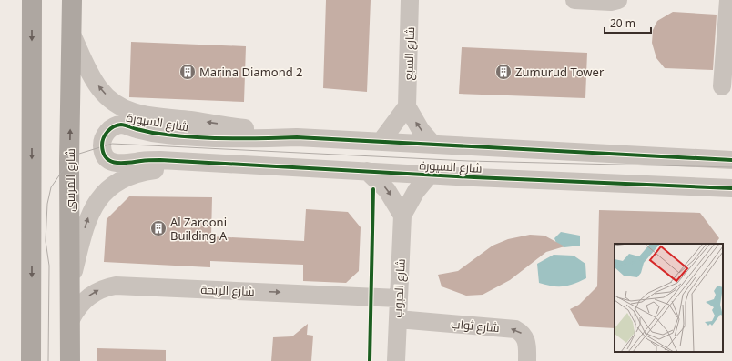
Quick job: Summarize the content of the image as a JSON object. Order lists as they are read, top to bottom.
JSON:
{
  "streets": {
    "main road": ["شارع المرسى"],
    "street": [
      "شارع السبع",
      "شارع السيورة",
      "شارع الحبوب",
      "شارع الريحة",
      "شارع ثواب"
    ]
  },
  "crossings": [
    ["شارع السيورة", "شارع المرسى"],
    ["شارع السيورة", "شارع الحبوب"],
    ["شارع المرسى", "شارع الريحة"],
    ["شارع الحبوب", "شارع الريحة"],
    ["شارع الحبوب", "شارع ثواب"]
  ],
  "one_way": ["شارع الريحة", "شارع ثواب"],
  "places": {
    "building": ["Marina Diamond 2", "Zumurud Tower", "Al Zarooni Building A"]
  },
  "scale_bar": "20 m"
}
